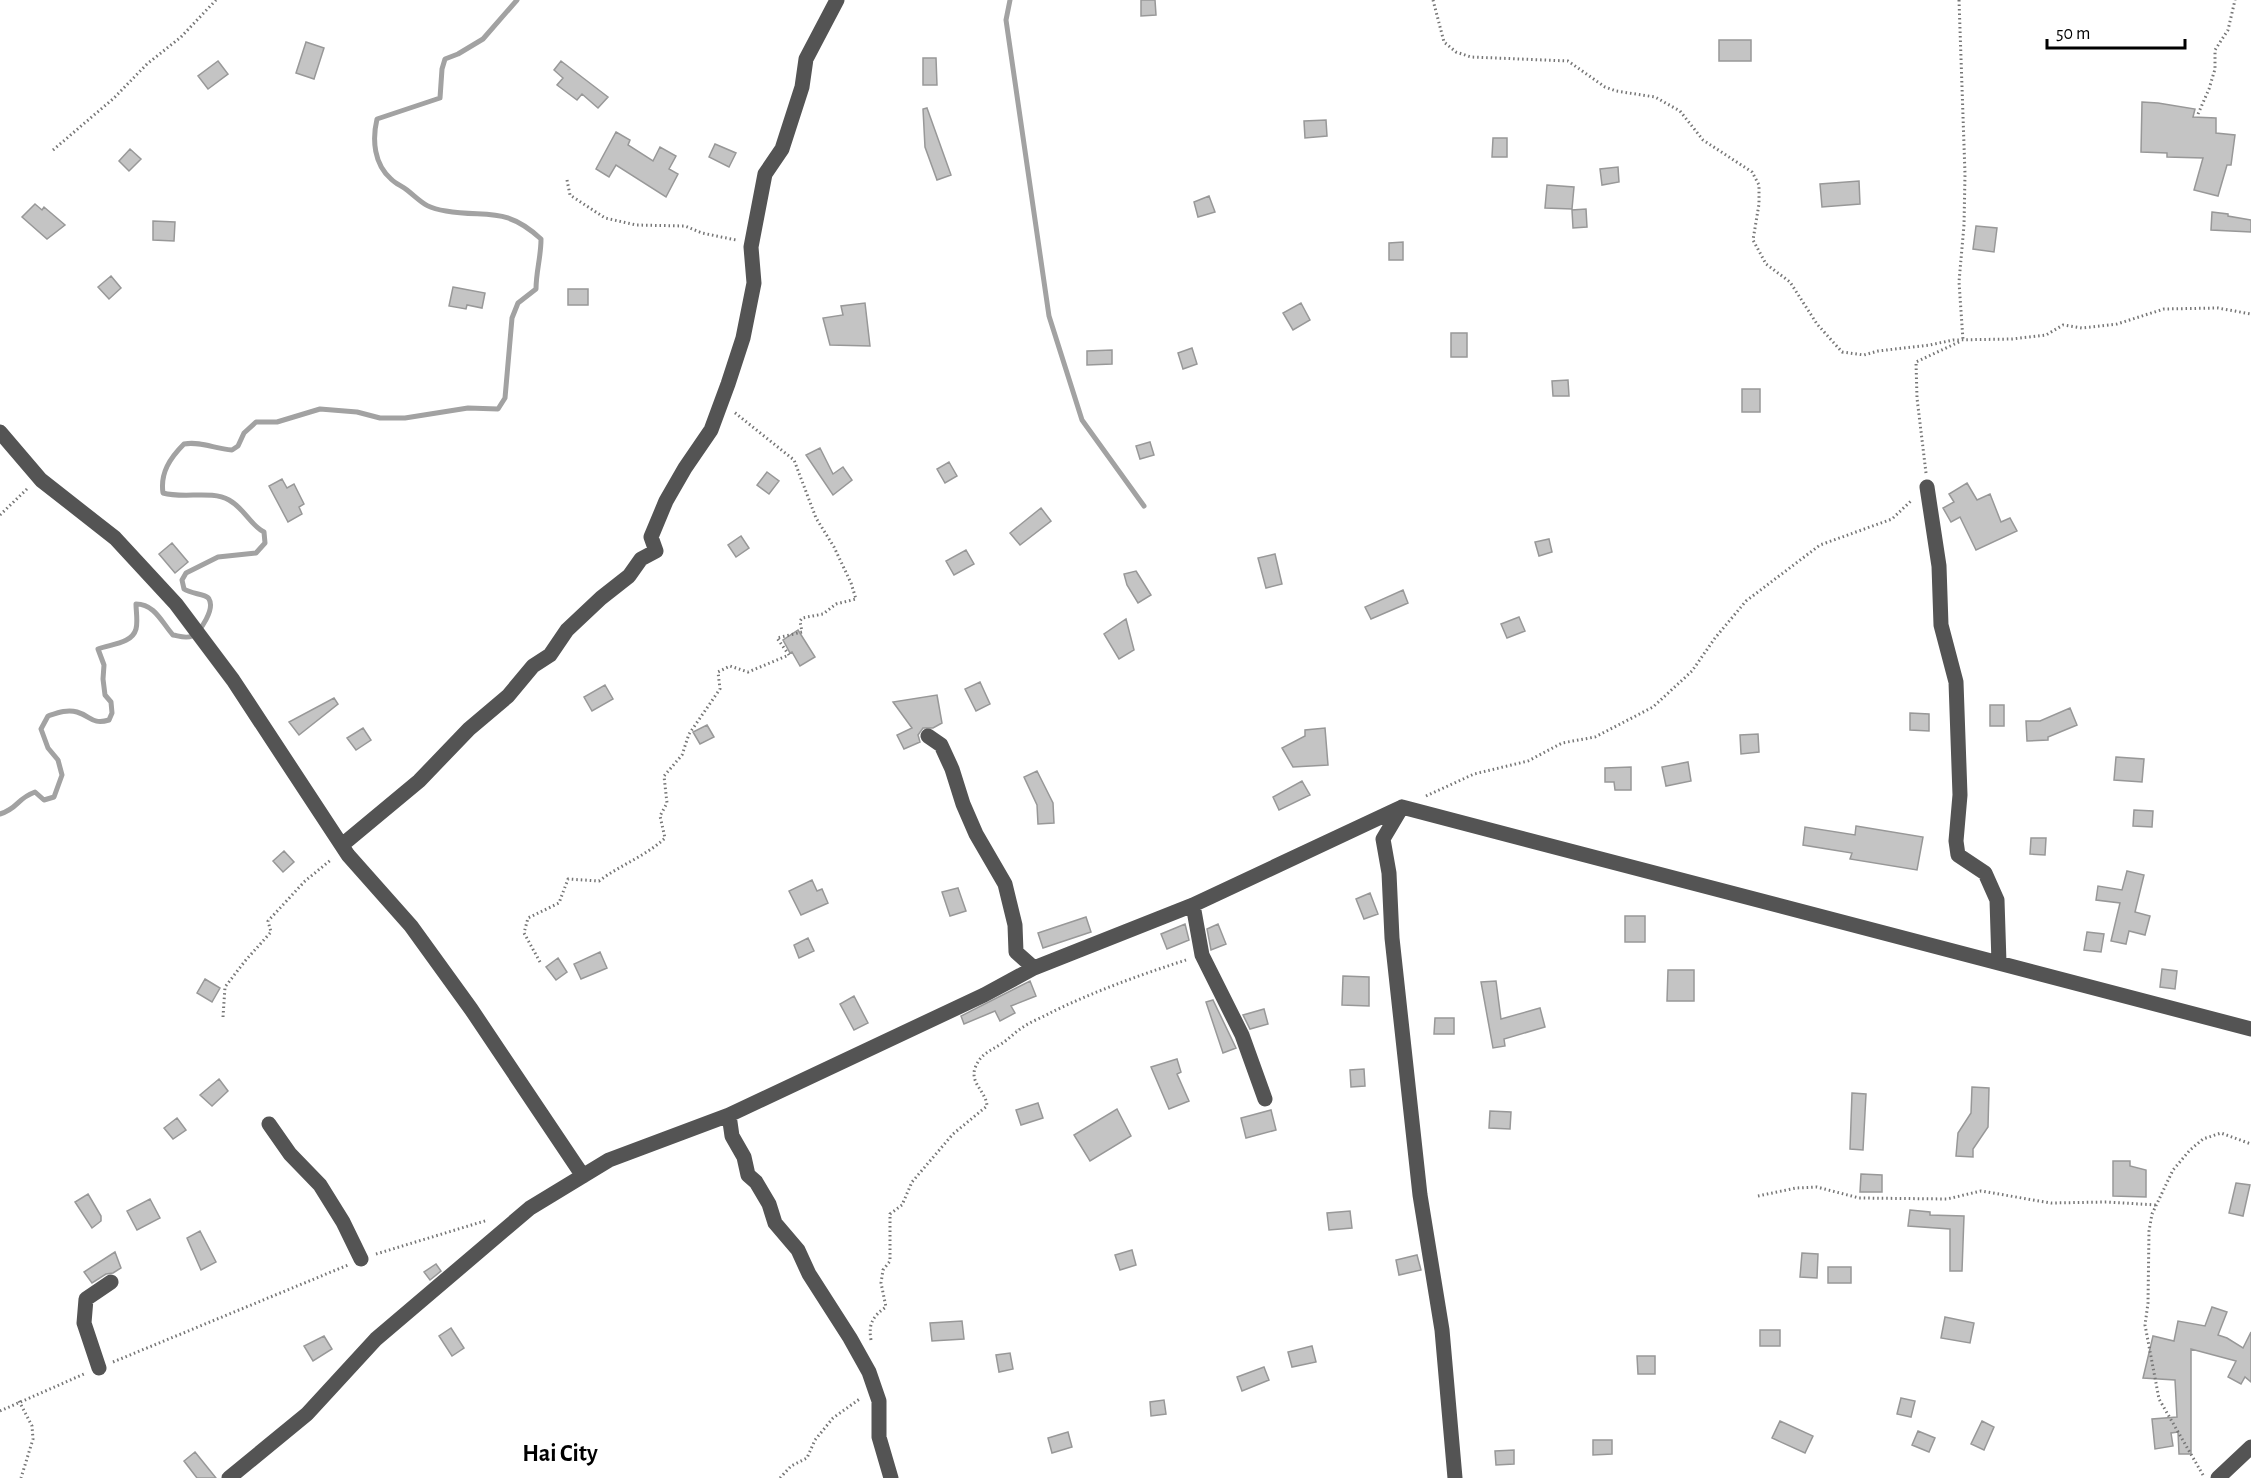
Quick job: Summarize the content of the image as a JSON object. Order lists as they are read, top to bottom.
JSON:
{
  "districts": ["Hai City"],
  "scale_bar": "50 m"
}
